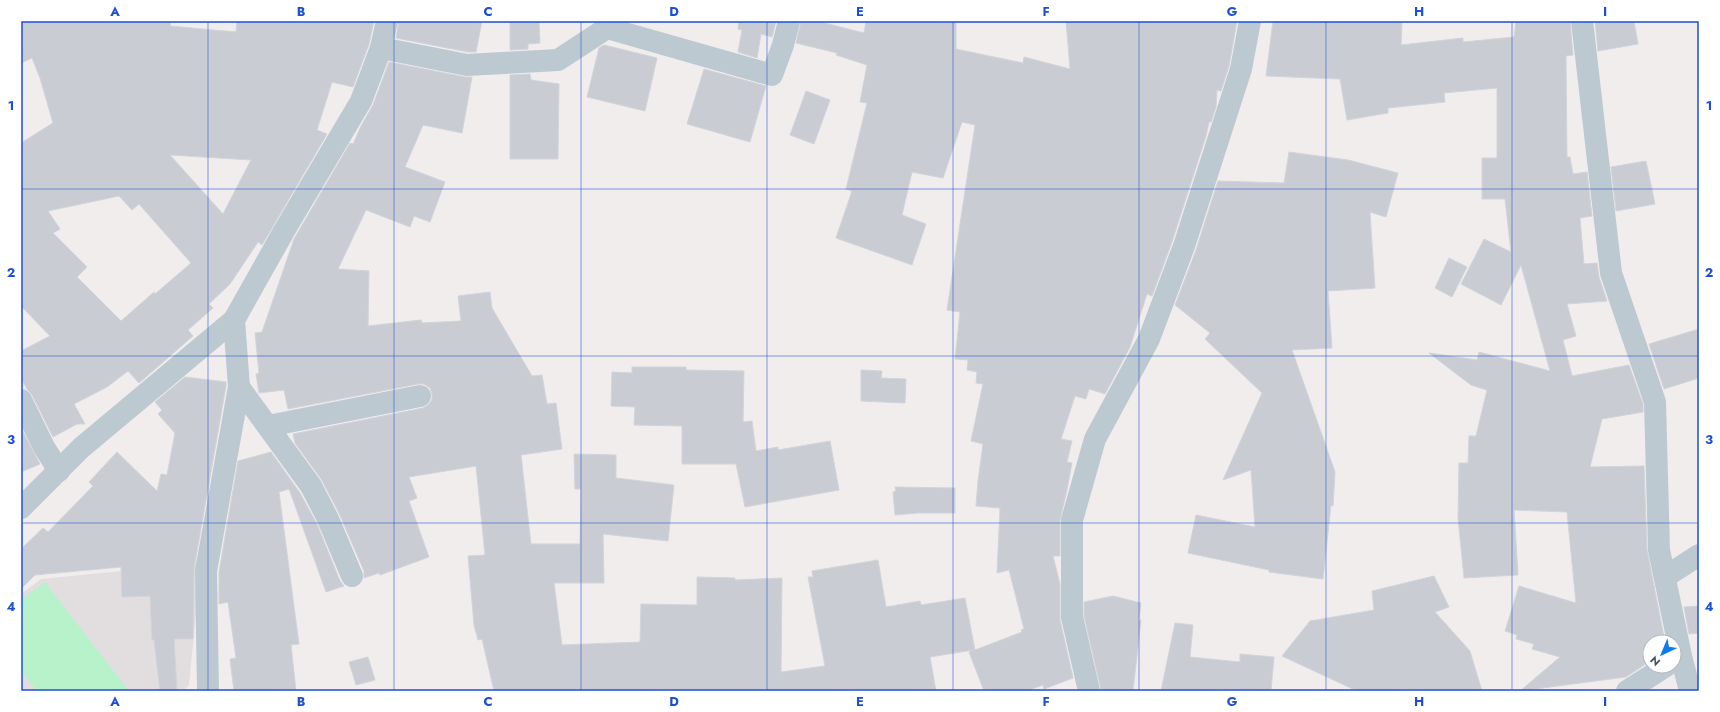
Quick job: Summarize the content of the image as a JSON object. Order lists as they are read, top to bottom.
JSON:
{
  "north": "bottom left",
  "grid": {
    "columns": [
      "A",
      "B",
      "C",
      "D",
      "E",
      "F",
      "G",
      "H",
      "I"
    ],
    "rows": [
      "1",
      "2",
      "3",
      "4"
    ]
  }
}
